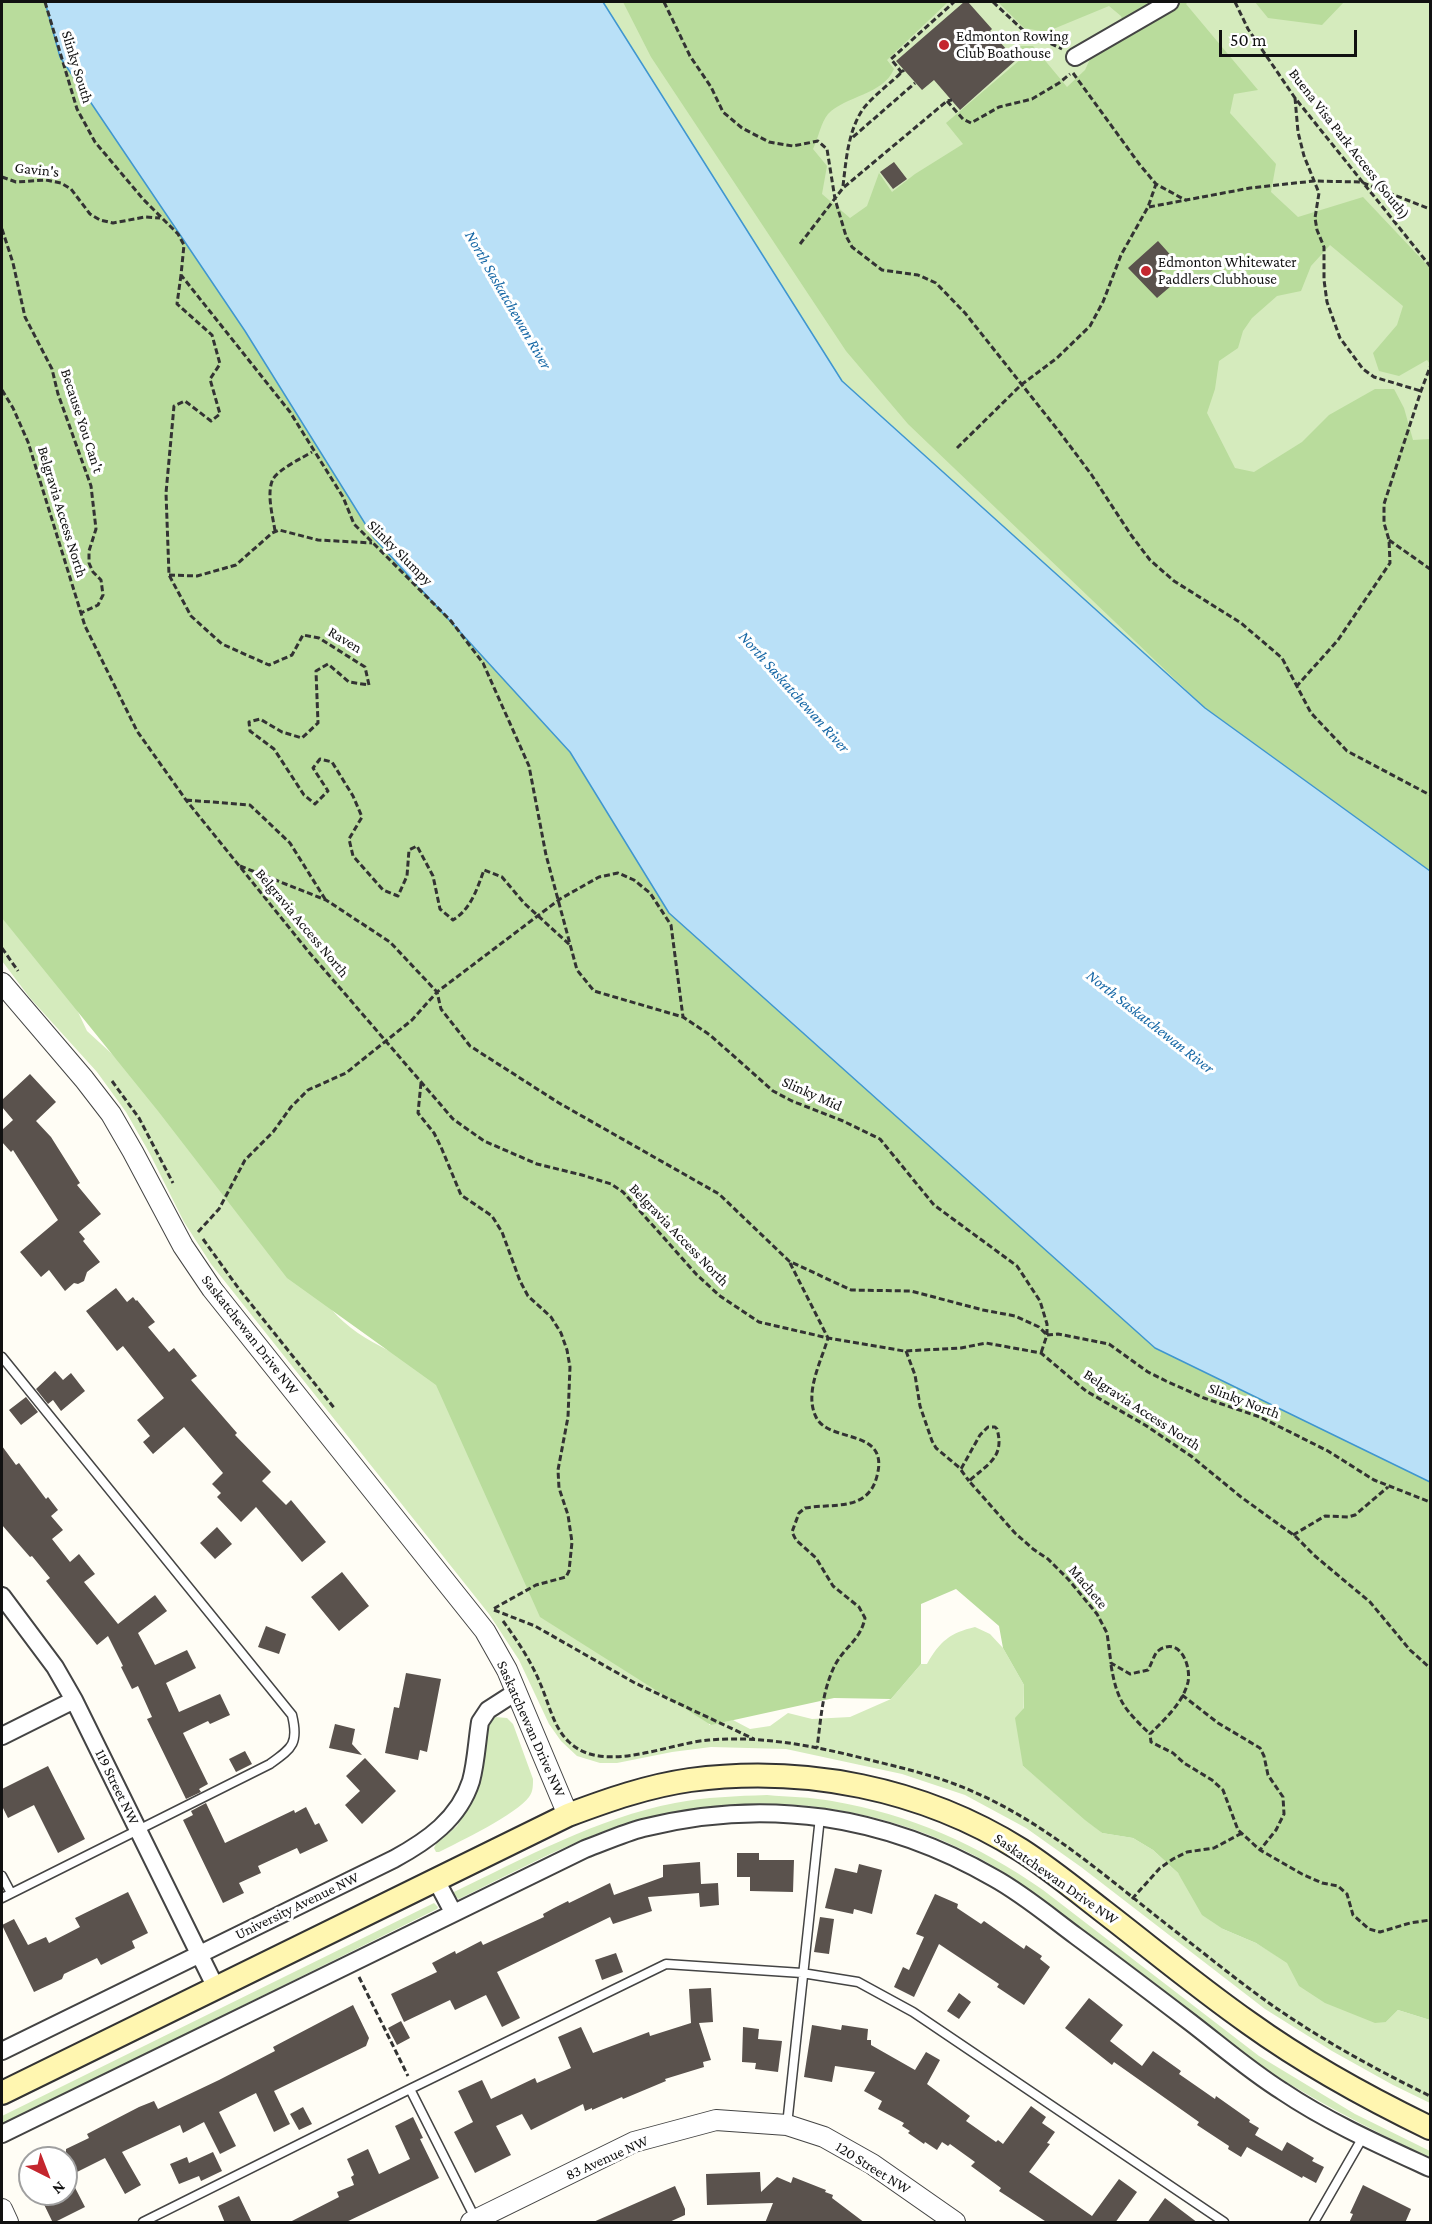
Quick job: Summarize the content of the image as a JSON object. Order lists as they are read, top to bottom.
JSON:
{
  "streets": {
    "main road": ["Saskatchewan Drive NW"],
    "street": [
      "119 Street NW",
      "University Avenue NW",
      "83 Avenue NW",
      "120 Street NW"
    ],
    "path": [
      "Slinky South",
      "Buena Visa Park Access (South)",
      "Gavin's",
      "Because You Can't",
      "Belgravia Access North",
      "Slinky Slumpy",
      "Raven",
      "Slinky Mid",
      "Slinky North",
      "Machete"
    ]
  },
  "crossings": [
    ["Slinky South", "Gavin's"],
    ["Because You Can't", "Belgravia Access North"],
    ["Slinky Slumpy", "Raven"],
    ["Slinky Slumpy", "Slinky Mid"],
    ["Slinky Mid", "Slinky North"],
    ["Saskatchewan Drive NW", "University Avenue NW"],
    ["119 Street NW", "University Avenue NW"],
    ["83 Avenue NW", "120 Street NW"]
  ],
  "water": ["North Saskatchewan River"],
  "places": ["Edmonton Rowing Club Boathouse", "Edmonton Whitewater Paddlers Clubhouse"],
  "scale_bar": "50 m",
  "north": "bottom right"
}
